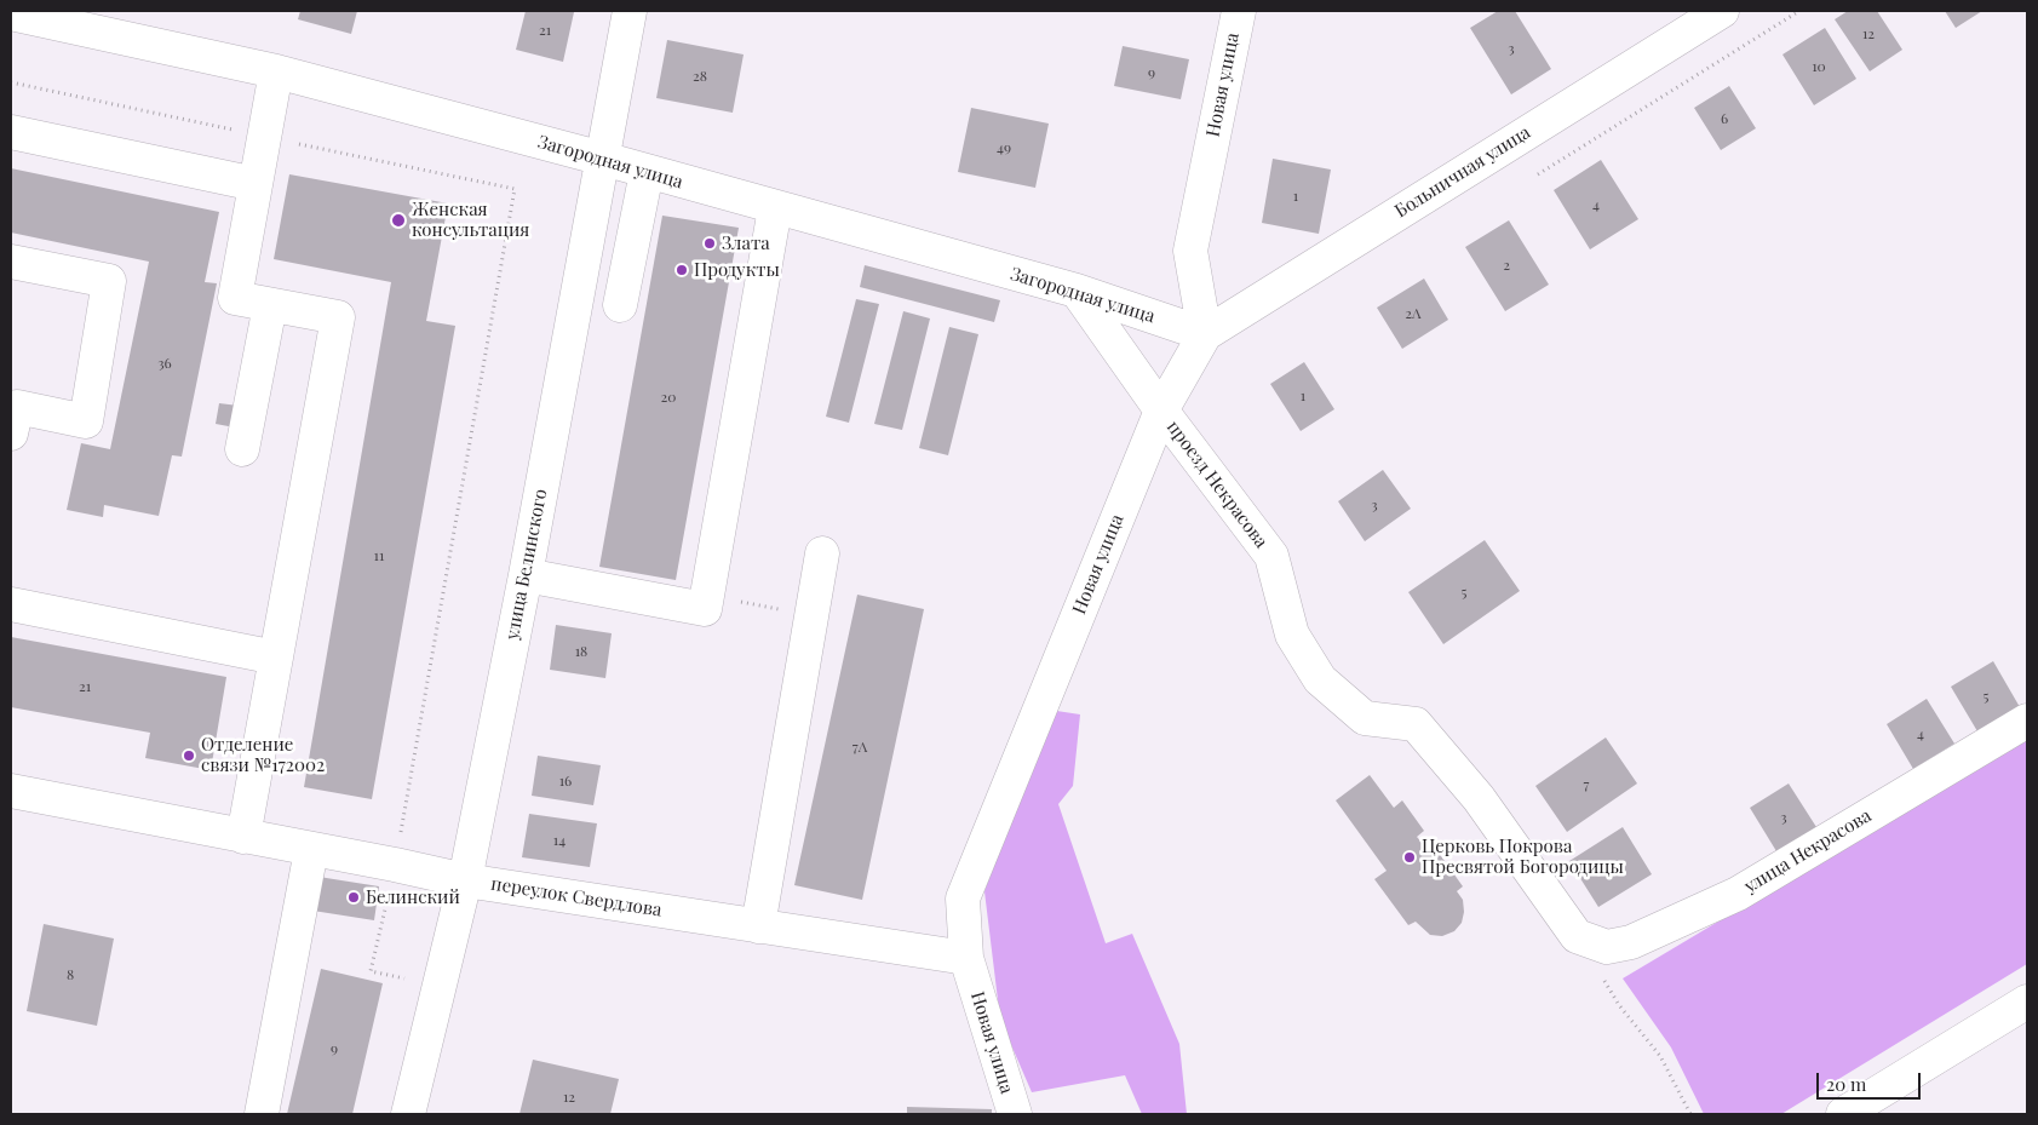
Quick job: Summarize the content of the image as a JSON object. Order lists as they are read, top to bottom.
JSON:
{
  "streets": {
    "street": [
      "Новая улица",
      "Загородная улица",
      "Больничная улица",
      "проезд Некрасова",
      "улица Белинского",
      "улица Некрасова",
      "переулок Свердлова"
    ]
  },
  "crossings": [
    ["Новая улица", "Загородная улица"],
    ["Новая улица", "Больничная улица"],
    ["Новая улица", "проезд Некрасова"],
    ["Новая улица", "переулок Свердлова"],
    ["Загородная улица", "Больничная улица"],
    ["Загородная улица", "проезд Некрасова"],
    ["Загородная улица", "улица Белинского"],
    ["проезд Некрасова", "улица Некрасова"],
    ["улица Белинского", "переулок Свердлова"]
  ],
  "places": [
    "Женская консультация",
    "Злата",
    "Продукты",
    "Отделение связи №172002",
    "Церковь Покрова Пресвятой Богородицы",
    "Белинский"
  ],
  "house_numbers": [
    "21",
    "12",
    "3",
    "10",
    "9",
    "28",
    "6",
    "49",
    "1",
    "4",
    "2",
    "2А",
    "36",
    "1",
    "20",
    "3",
    "11",
    "5",
    "18",
    "21",
    "5",
    "4",
    "7А",
    "16",
    "7",
    "3",
    "14",
    "8",
    "9",
    "12"
  ],
  "scale_bar": "20 m"
}
